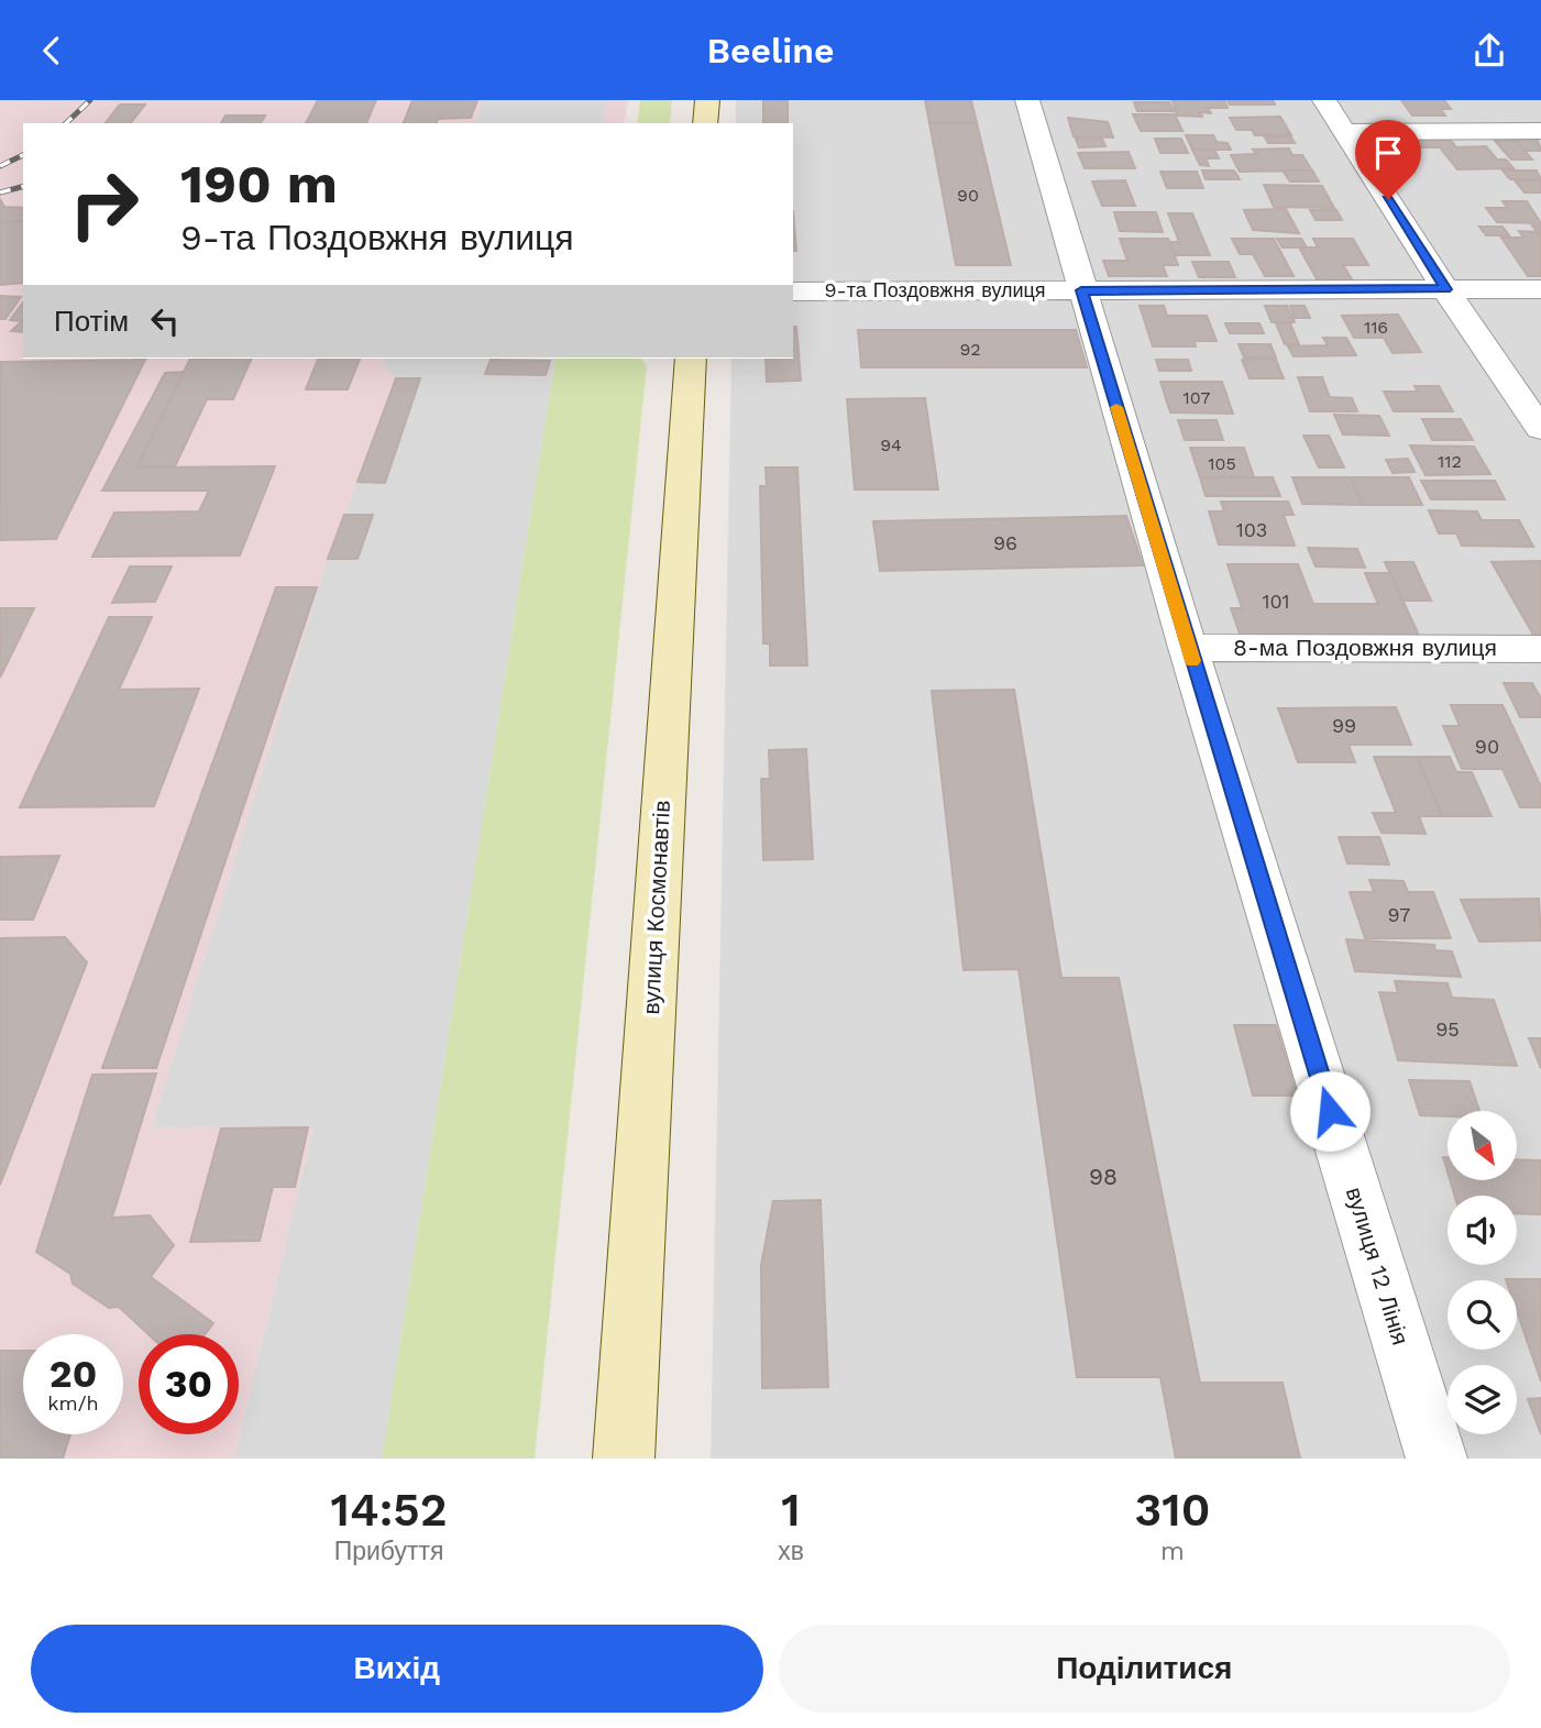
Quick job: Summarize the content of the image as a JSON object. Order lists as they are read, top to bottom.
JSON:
{
  "streets": {
    "main road": ["вулиця Космонавтів"],
    "street": ["9-та Поздовжня вулиця", "8-ма Поздовжня вулиця", "вулиця 12 Лінія"]
  },
  "crossings": [
    ["9-та Поздовжня вулиця", "вулиця 12 Лінія"],
    ["8-ма Поздовжня вулиця", "вулиця 12 Лінія"]
  ],
  "house_numbers": [
    "90",
    "116",
    "92",
    "107",
    "94",
    "112",
    "105",
    "103",
    "96",
    "101",
    "99",
    "90",
    "97",
    "95",
    "98"
  ],
  "north": "bottom right",
  "page": {
    "header": "Beeline",
    "turn": ["190 m", "9-та Поздовжня вулиця"],
    "then": "Потім",
    "speed": "20 km/h",
    "limit": "30",
    "eta": [
      "14:52",
      "Прибуття",
      "1",
      "хв",
      "310",
      "m"
    ],
    "buttons": ["Вихід", "Поділитися"]
  }
}
